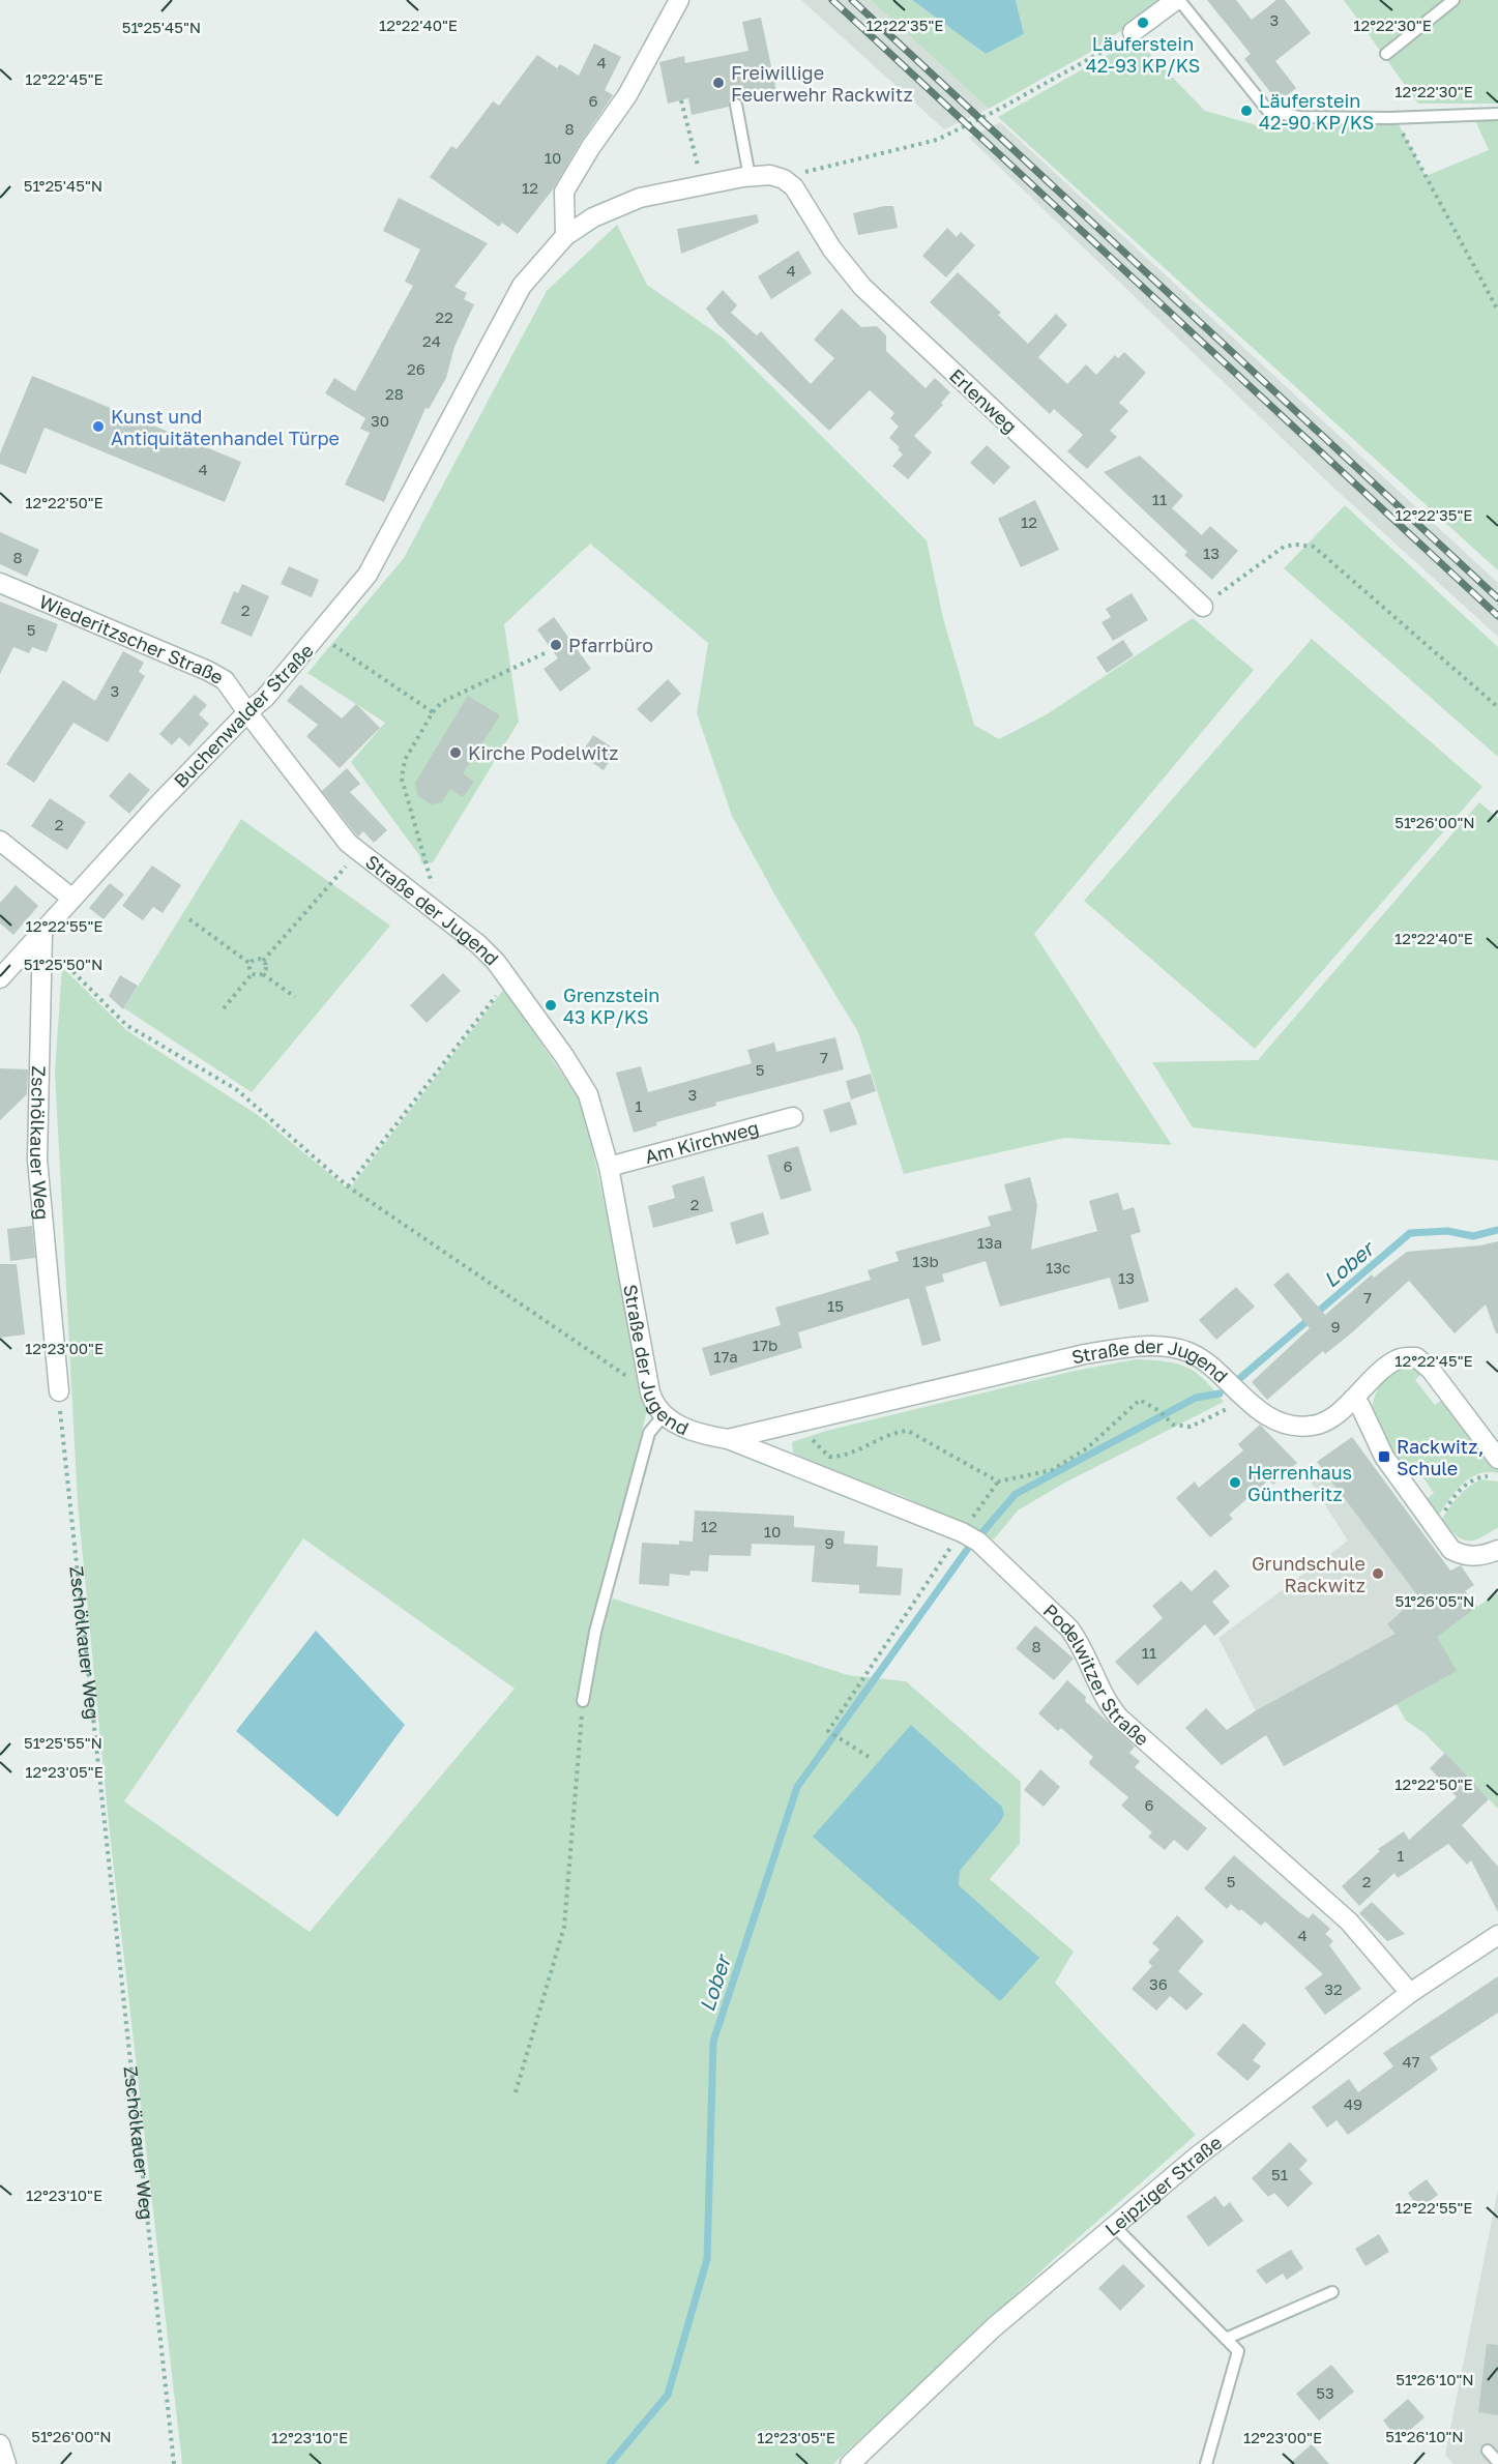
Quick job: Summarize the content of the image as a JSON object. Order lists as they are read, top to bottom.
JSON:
{
  "streets": {
    "street": [
      "Erlenweg",
      "Wiederitzscher Straße",
      "Buchenwalder Straße",
      "Straße der Jugend",
      "Zschölkauer Weg",
      "Am Kirchweg",
      "Podelwitzer Straße",
      "Leipziger Straße"
    ]
  },
  "crossings": [
    ["Erlenweg", "Buchenwalder Straße"],
    ["Wiederitzscher Straße", "Buchenwalder Straße"],
    ["Wiederitzscher Straße", "Straße der Jugend"],
    ["Buchenwalder Straße", "Straße der Jugend"],
    ["Buchenwalder Straße", "Zschölkauer Weg"],
    ["Straße der Jugend", "Am Kirchweg"],
    ["Straße der Jugend", "Podelwitzer Straße"],
    ["Podelwitzer Straße", "Leipziger Straße"]
  ],
  "water": ["Lober"],
  "places": {
    "other": [
      "Läuferstein 42-93 KP/KS",
      "Freiwillige Feuerwehr Rackwitz",
      "Läuferstein 42-90 KP/KS",
      "Kunst und Antiquitätenhandel Türpe",
      "Pfarrbüro",
      "Kirche Podelwitz",
      "Grenzstein 43 KP/KS",
      "Herrenhaus Güntheritz",
      "Grundschule Rackwitz"
    ],
    "transit": ["Rackwitz, Schule"]
  },
  "house_numbers": [
    "3",
    "4",
    "6",
    "8",
    "10",
    "12",
    "4",
    "22",
    "24",
    "26",
    "28",
    "30",
    "4",
    "11",
    "12",
    "13",
    "8",
    "2",
    "5",
    "3",
    "2",
    "7",
    "5",
    "3",
    "1",
    "6",
    "2",
    "13a",
    "13b",
    "13c",
    "13",
    "7",
    "15",
    "9",
    "17b",
    "17a",
    "12",
    "10",
    "9",
    "8",
    "11",
    "6",
    "1",
    "5",
    "2",
    "4",
    "36",
    "32",
    "47",
    "49",
    "51",
    "53"
  ],
  "coordinates": [
    "12°22'40\"E",
    "12°22'35\"E",
    "12°22'30\"E",
    "51°25'45\"N",
    "12°22'45\"E",
    "12°22'50\"E",
    "51°26'00\"N",
    "12°22'55\"E",
    "51°25'50\"N",
    "12°23'00\"E",
    "51°26'05\"N",
    "51°25'55\"N",
    "12°23'05\"E",
    "12°23'10\"E",
    "51°26'10\"N"
  ]
}
